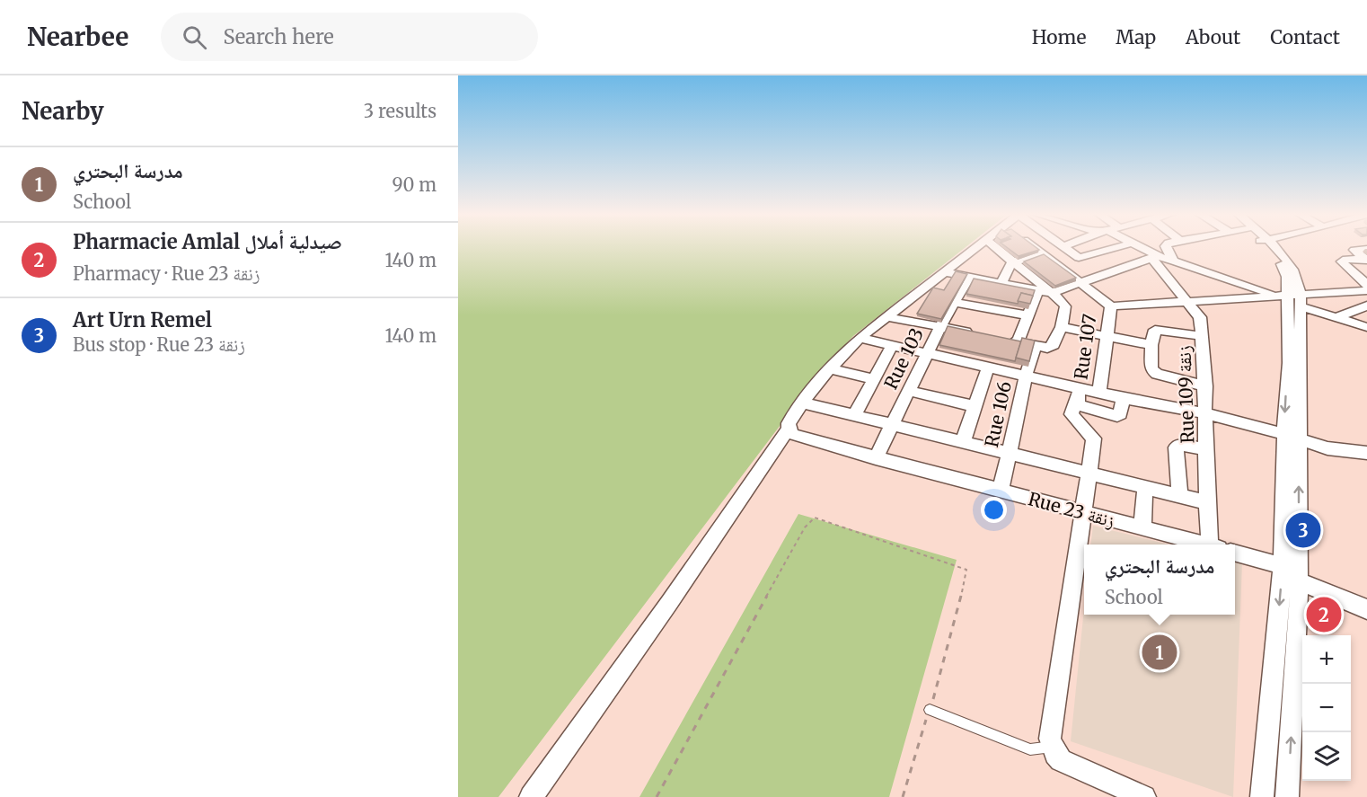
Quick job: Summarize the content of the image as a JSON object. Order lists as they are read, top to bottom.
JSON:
{
  "streets": {
    "street": [
      "Rue 107",
      "Rue 103",
      "Rue 109 زنقة",
      "Rue 106",
      "Rue 23 زنقة"
    ]
  },
  "crossings": [
    ["Rue 103", "Rue 23 زنقة"],
    ["Rue 106", "Rue 23 زنقة"]
  ],
  "page": {
    "header": "Nearbee",
    "search": "Search here",
    "nav": [
      "Home",
      "Map",
      "About",
      "Contact"
    ],
    "heading": ["Nearby", "3 results"],
    "list": [
      {
        "mark": "1",
        "name": "مدرسة البحتري",
        "note": "School",
        "value": "90 m"
      },
      {
        "mark": "2",
        "name": "Pharmacie Amlal صيدلية أملال",
        "note": "Pharmacy · Rue 23 زنقة",
        "value": "140 m"
      },
      {
        "mark": "3",
        "name": "Art Urn Remel",
        "note": "Bus stop · Rue 23 زنقة",
        "value": "140 m"
      }
    ],
    "pins": ["3", "2", "1"],
    "popup": ["مدرسة البحتري", "School"],
    "map_buttons": ["+", "−"]
  }
}
